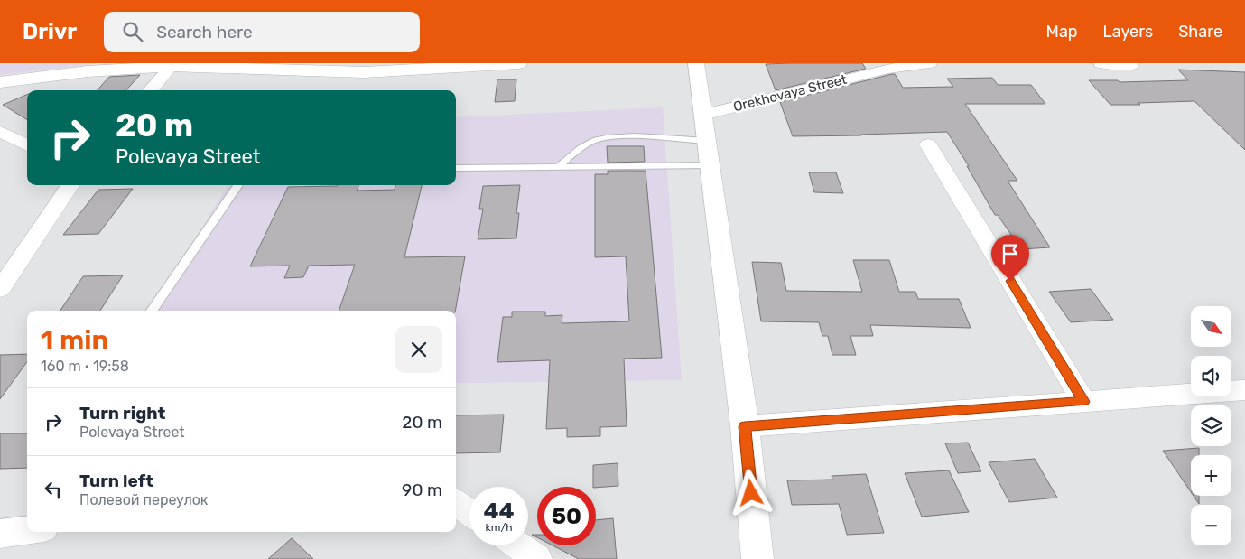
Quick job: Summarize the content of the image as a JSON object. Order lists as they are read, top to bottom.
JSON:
{
  "streets": {
    "street": ["Orekhovaya Street"]
  },
  "north": "bottom right",
  "page": {
    "header": "Drivr",
    "search": "Search here",
    "nav": ["Map", "Layers", "Share"],
    "turn": ["20 m", "Polevaya Street"],
    "map_buttons": ["+", "−"],
    "heading": ["1 min", "160 m · 19:58"],
    "list": [
      {
        "name": "Turn right",
        "note": "Polevaya Street",
        "value": "20 m"
      },
      {
        "name": "Turn left",
        "note": "Полевой переулок",
        "value": "90 m"
      }
    ],
    "speed": "44 km/h",
    "limit": "50"
  }
}
